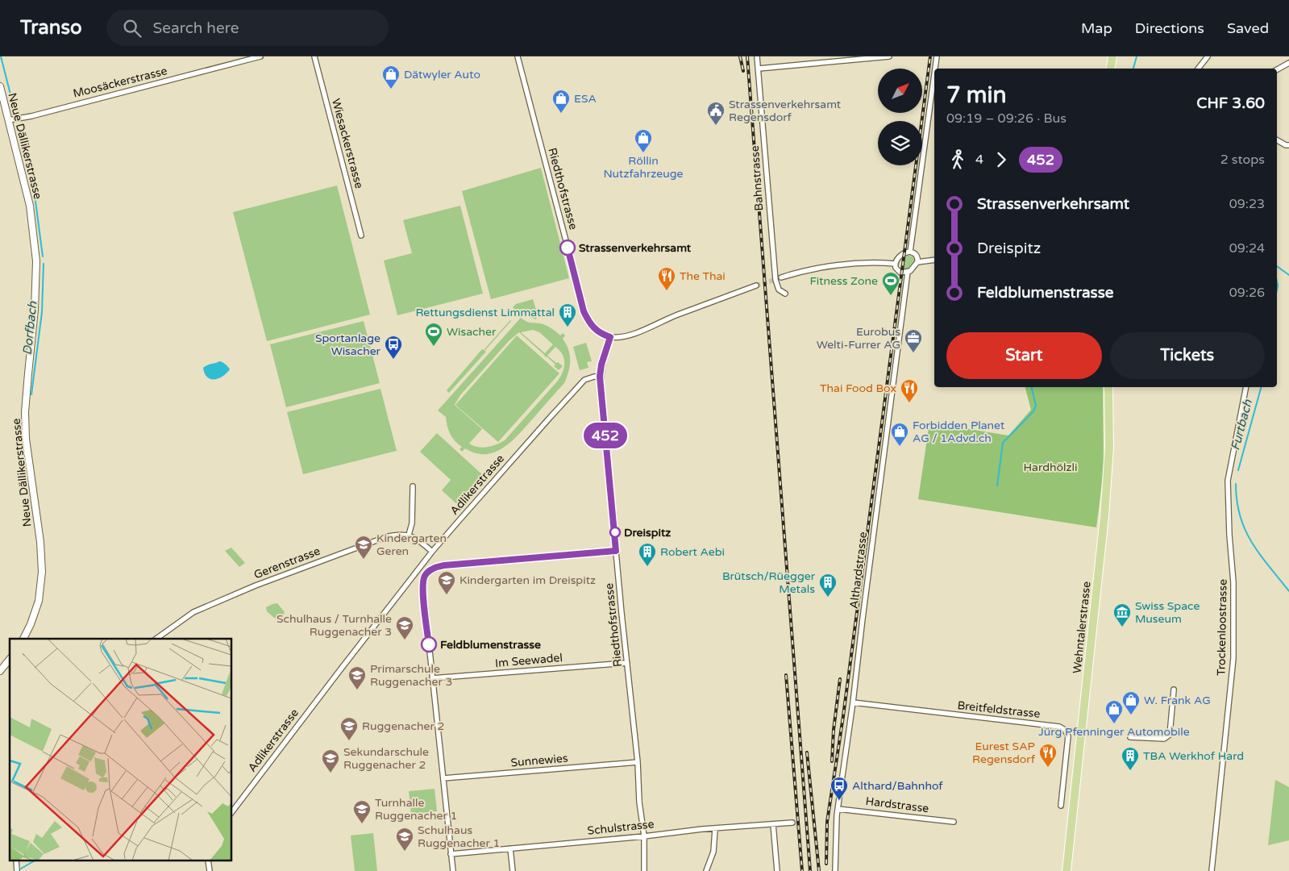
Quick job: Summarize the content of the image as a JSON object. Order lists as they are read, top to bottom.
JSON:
{
  "streets": {
    "main road": ["Wehntalerstrasse"],
    "street": [
      "Moosäckerstrasse",
      "Wiesackerstrasse",
      "Neue Dällikerstrasse",
      "Bahnstrasse",
      "Riedthofstrasse",
      "Adlikerstrasse",
      "Gerenstrasse",
      "Althardstrasse",
      "Trockenloostrasse",
      "Im Seewadel",
      "Breitfeldstrasse",
      "Sunnewies",
      "Hardstrasse",
      "Schulstrasse"
    ]
  },
  "crossings": [
    ["Moosäckerstrasse", "Neue Dällikerstrasse"],
    ["Riedthofstrasse", "Adlikerstrasse"],
    ["Riedthofstrasse", "Im Seewadel"],
    ["Riedthofstrasse", "Sunnewies"],
    ["Riedthofstrasse", "Schulstrasse"],
    ["Althardstrasse", "Breitfeldstrasse"],
    ["Althardstrasse", "Hardstrasse"]
  ],
  "water": ["Dorfbach", "Furtbach"],
  "parks": ["Hardhölzli"],
  "places": {
    "shop": [
      "Dätwyler Auto",
      "ESA",
      "Röllin Nutzfahrzeuge",
      "Forbidden Planet AG / 1Advd.ch",
      "W. Frank AG",
      "Jürg Pfenninger Automobile"
    ],
    "public building": ["Strassenverkehrsamt Regensdorf"],
    "other": ["Strassenverkehrsamt", "Dreispitz", "Feldblumenstrasse"],
    "restaurant": ["The Thai", "Thai Food Box", "Eurest SAP Regensdorf"],
    "sports": ["Fitness Zone", "Wisacher"],
    "building": [
      "Rettungsdienst Limmattal",
      "Robert Aebi",
      "Brütsch/Rüegger Metals",
      "TBA Werkhof Hard"
    ],
    "office": ["Eurobus Welti-Furrer AG"],
    "bus stop": ["Sportanlage Wisacher", "Althard/Bahnhof"],
    "school or university": [
      "Kindergarten Geren",
      "Kindergarten im Dreispitz",
      "Schulhaus / Turnhalle Ruggenacher 3",
      "Primarschule Ruggenacher 3",
      "Ruggenacher 2",
      "Sekundarschule Ruggenacher 2",
      "Turnhalle Ruggenacher 1",
      "Schulhaus Ruggenacher 1"
    ],
    "museum": ["Swiss Space Museum"]
  },
  "lines": ["bus line 452"],
  "north": "top right",
  "page": {
    "header": "Transo",
    "search": "Search here",
    "nav": ["Map", "Directions", "Saved"],
    "on_map": "452",
    "heading": ["7 min", "09:19 – 09:26 · Bus", "CHF 3.60"],
    "legs": ["4", "452", "2 stops"],
    "list": [
      {
        "name": "Strassenverkehrsamt",
        "value": "09:23"
      },
      {
        "name": "Dreispitz",
        "value": "09:24"
      },
      {
        "name": "Feldblumenstrasse",
        "value": "09:26"
      }
    ],
    "buttons": ["Start", "Tickets"]
  }
}
